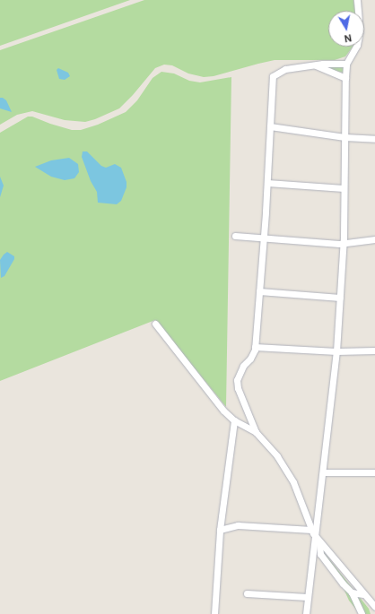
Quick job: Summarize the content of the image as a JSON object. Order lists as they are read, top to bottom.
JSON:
{
  "north": "bottom"
}
